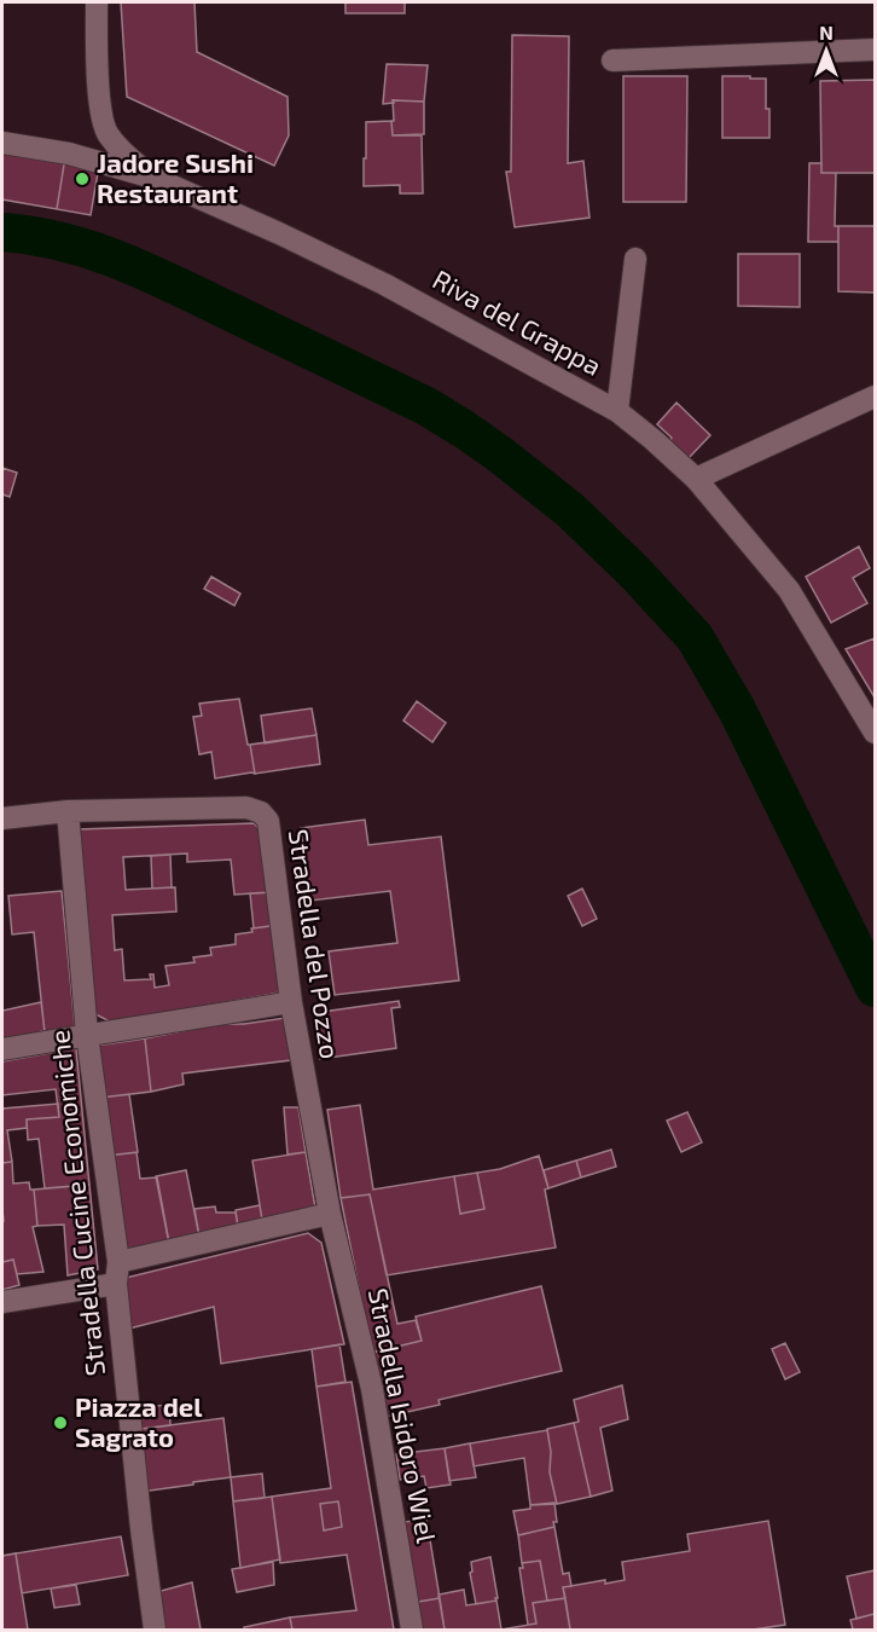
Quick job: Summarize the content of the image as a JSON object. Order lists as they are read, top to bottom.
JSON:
{
  "streets": {
    "street": [
      "Riva del Grappa",
      "Stradella del Pozzo",
      "Stradella Cucine Economiche",
      "Stradella Isidoro Wiel"
    ]
  },
  "crossings": [
    ["Stradella del Pozzo", "Stradella Cucine Economiche"],
    ["Stradella del Pozzo", "Stradella Isidoro Wiel"]
  ],
  "places": ["Jadore Sushi Restaurant", "Piazza del Sagrato"],
  "north": "top"
}
